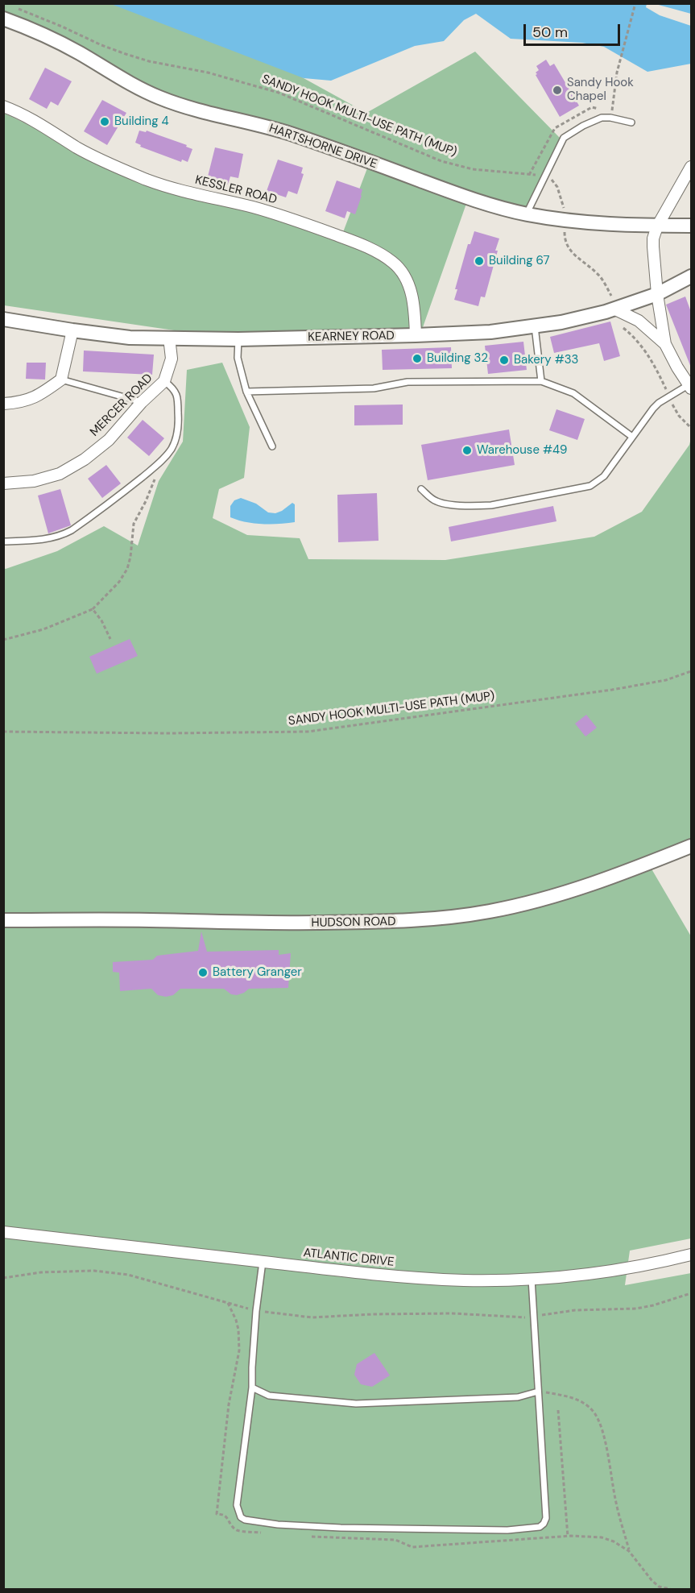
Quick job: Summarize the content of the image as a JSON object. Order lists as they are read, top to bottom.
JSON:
{
  "streets": {
    "street": [
      "HARTSHORNE DRIVE",
      "KESSLER ROAD",
      "KEARNEY ROAD",
      "MERCER ROAD",
      "HUDSON ROAD",
      "ATLANTIC DRIVE"
    ],
    "path": ["SANDY HOOK MULTI-USE PATH (MUP)"]
  },
  "crossings": [
    ["KESSLER ROAD", "KEARNEY ROAD"],
    ["KEARNEY ROAD", "MERCER ROAD"]
  ],
  "places": [
    "Sandy Hook Chapel",
    "Building 4",
    "Building 67",
    "Building 32",
    "Bakery #33",
    "Warehouse #49",
    "Battery Granger"
  ],
  "scale_bar": "50 m"
}
